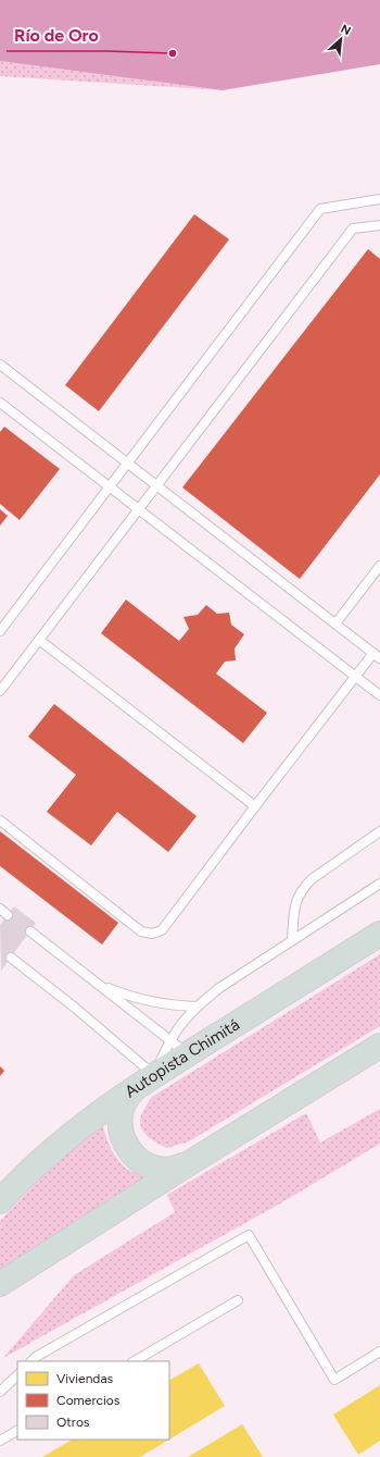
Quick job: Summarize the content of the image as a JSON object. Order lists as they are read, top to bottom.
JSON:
{
  "streets": {
    "highway": ["Autopista Chimitá"]
  },
  "places": ["Río de Oro"],
  "legend": ["Viviendas", "Comercios", "Otros"],
  "north": "top right"
}
